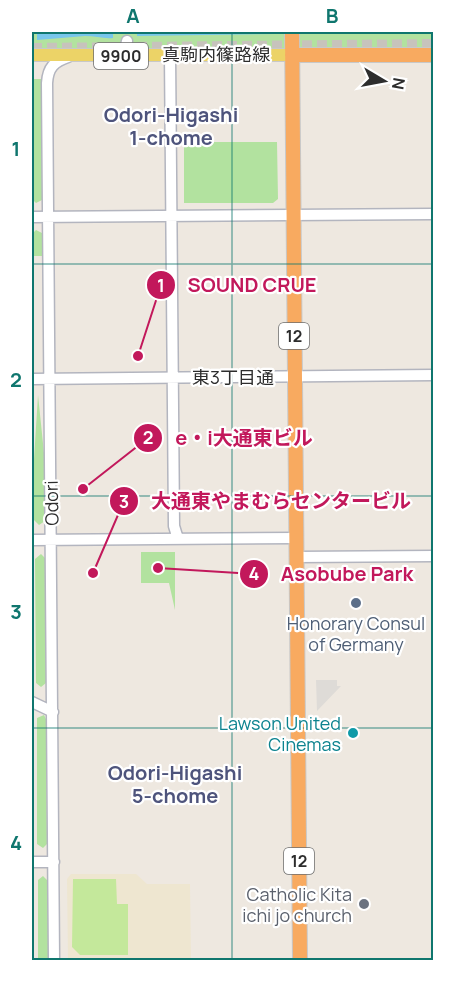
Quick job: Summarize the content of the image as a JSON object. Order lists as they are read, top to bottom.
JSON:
{
  "streets": {
    "highway": ["12"],
    "main road": ["真駒内篠路線", "9900"],
    "street": ["東3丁目通", "Odori"]
  },
  "crossings": [
    ["真駒内篠路線", "12"],
    ["真駒内篠路線", "Odori"],
    ["12", "東3丁目通"],
    ["東3丁目通", "Odori"]
  ],
  "districts": ["Odori-Higashi 1-chome", "Odori-Higashi 5-chome"],
  "places": [
    "SOUND CRUE",
    "e・i大通東ビル",
    "Asobube Park",
    "大通東やまむらセンタービル",
    "Honorary Consul of Germany",
    "Lawson United Cinemas",
    "Catholic Kita ichi jo church"
  ],
  "north": "right",
  "grid": {
    "columns": ["A", "B"],
    "rows": [
      "1",
      "2",
      "3",
      "4"
    ]
  }
}
